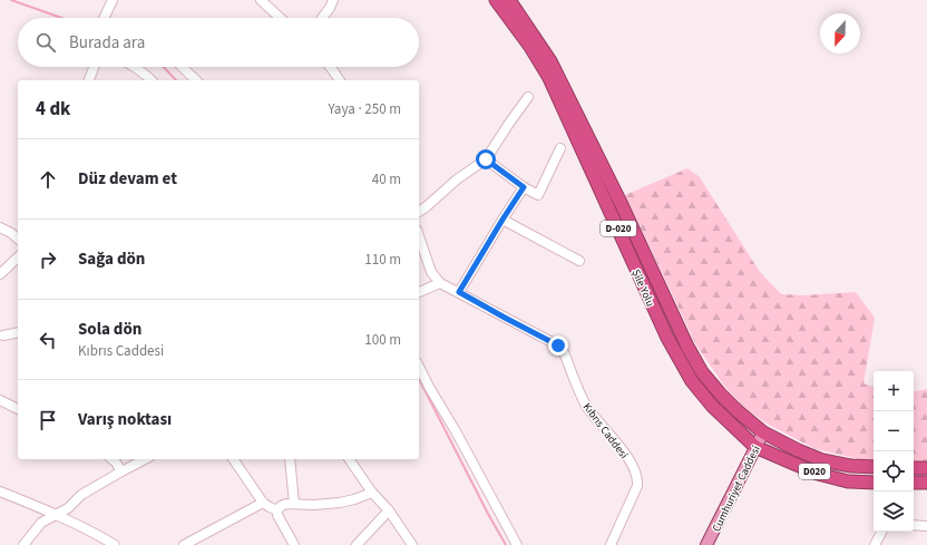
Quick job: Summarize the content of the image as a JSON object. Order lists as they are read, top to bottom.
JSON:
{
  "streets": {
    "highway": ["D-020", "Şile Yolu", "D020"],
    "main road": ["Cumhuriyet Caddesi"],
    "street": ["Kıbrıs Caddesi"]
  },
  "crossings": [
    ["Şile Yolu", "Cumhuriyet Caddesi"]
  ],
  "north": "bottom",
  "page": {
    "search": "Burada ara",
    "heading": ["4 dk", "Yaya · 250 m"],
    "list": [
      ["Düz devam et", "40 m"],
      ["Sağa dön", "110 m"],
      ["Sola dön", "Kıbrıs Caddesi", "100 m"],
      "Varış noktası"
    ],
    "map_buttons": ["+", "−"]
  }
}
